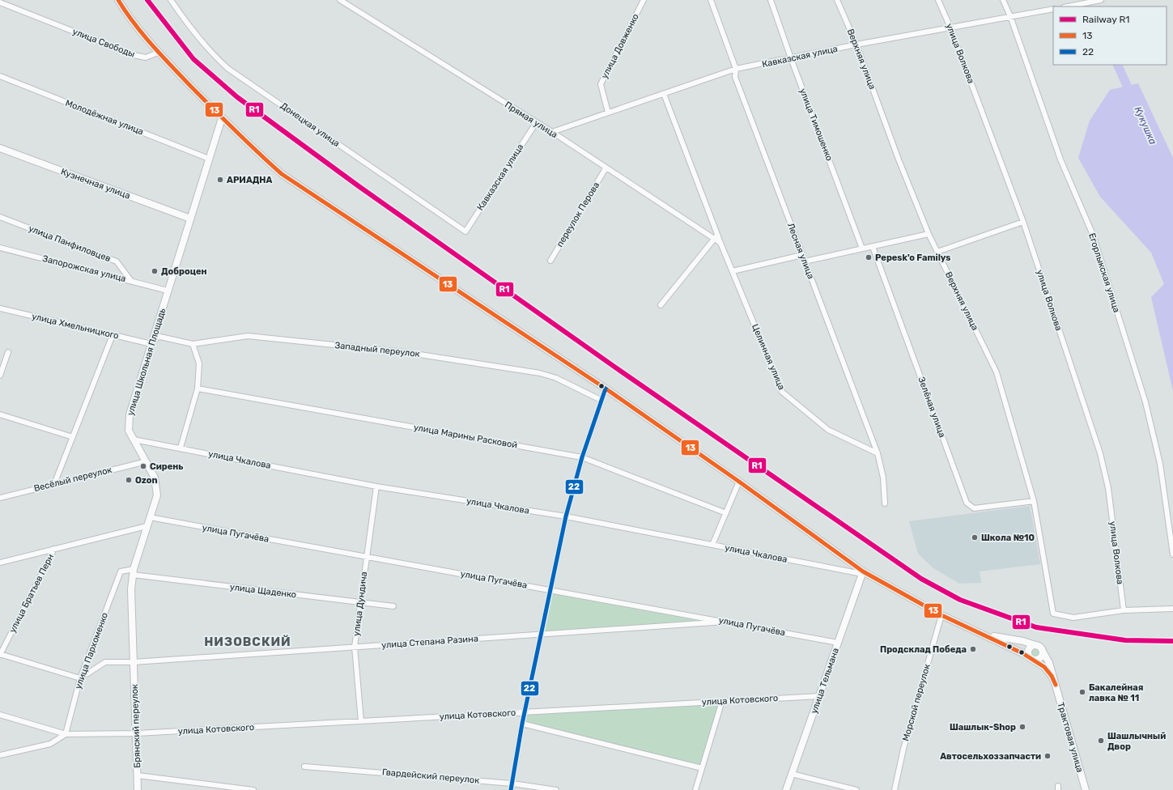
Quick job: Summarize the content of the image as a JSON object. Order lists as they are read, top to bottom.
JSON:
{
  "streets": {
    "main road": [
      "Кузнечная улица",
      "улица Школьная Площадь",
      "улица Тельмана",
      "Брянский переулок",
      "Трактовая улица"
    ],
    "street": [
      "улица Свободы",
      "улица Довженко",
      "улица Волкова",
      "Кавказская улица",
      "Верхняя улица",
      "Молодёжная улица",
      "Прямая улица",
      "Донецкая улица",
      "улица Тимошенко",
      "переулок Перова",
      "улица Панфиловцев",
      "Лесная улица",
      "Запорожская улица",
      "Егорлыкская улица",
      "улица Хмельницкого",
      "Западный переулок",
      "Целинная улица",
      "Зелёная улица",
      "улица Марины Расковой",
      "улица Чкалова",
      "Весёлый переулок",
      "улица Пугачёва",
      "улица Щаденко",
      "улица Братьев Перн",
      "улица Дундича",
      "улица Степана Разина",
      "улица Пархоменко",
      "улица Котовского",
      "Морской переулок",
      "Гвардейский переулок"
    ]
  },
  "crossings": [
    ["улица Довженко", "Кавказская улица"],
    ["улица Волкова", "Кавказская улица"],
    ["улица Волкова", "Верхняя улица"],
    ["Кавказская улица", "Верхняя улица"],
    ["Кавказская улица", "Прямая улица"],
    ["Кавказская улица", "Донецкая улица"],
    ["Кавказская улица", "улица Тимошенко"],
    ["Кавказская улица", "Лесная улица"],
    ["Кавказская улица", "Егорлыкская улица"],
    ["Верхняя улица", "Зелёная улица"],
    ["Молодёжная улица", "улица Школьная Площадь"],
    ["Прямая улица", "переулок Перова"],
    ["Прямая улица", "Целинная улица"],
    ["Кузнечная улица", "улица Школьная Площадь"],
    ["улица Панфиловцев", "Запорожская улица"],
    ["Лесная улица", "Целинная улица"],
    ["Запорожская улица", "улица Школьная Площадь"],
    ["улица Хмельницкого", "Западный переулок"],
    ["улица Хмельницкого", "улица Школьная Площадь"],
    ["Западный переулок", "улица Школьная Площадь"],
    ["улица Школьная Площадь", "улица Чкалова"],
    ["улица Школьная Площадь", "Весёлый переулок"],
    ["улица Школьная Площадь", "улица Пугачёва"],
    ["улица Школьная Площадь", "улица Щаденко"],
    ["улица Школьная Площадь", "улица Братьев Перн"],
    ["улица Школьная Площадь", "улица Степана Разина"],
    ["улица Школьная Площадь", "улица Пархоменко"],
    ["улица Школьная Площадь", "Брянский переулок"],
    ["улица Чкалова", "улица Дундича"],
    ["улица Чкалова", "улица Тельмана"],
    ["улица Пугачёва", "улица Дундича"],
    ["улица Пугачёва", "улица Степана Разина"],
    ["улица Пугачёва", "улица Тельмана"],
    ["улица Щаденко", "улица Дундича"],
    ["улица Щаденко", "улица Пархоменко"],
    ["улица Дундича", "улица Степана Разина"],
    ["улица Дундича", "улица Котовского"],
    ["улица Степана Разина", "улица Пархоменко"],
    ["улица Степана Разина", "Брянский переулок"],
    ["улица Пархоменко", "улица Котовского"],
    ["улица Тельмана", "улица Котовского"],
    ["улица Котовского", "Брянский переулок"]
  ],
  "districts": ["НИЗОВСКИЙ"],
  "water": ["Кукушка"],
  "places": [
    "АРИАДНА",
    "Pepesk'o Familys",
    "Доброцен",
    "Сирень",
    "Ozon",
    "Школа №10",
    "Продсклад Победа",
    "Бакалейная лавка № 11",
    "Шашлык-Shop",
    "Шашлычный Двор",
    "Автосельхоззапчасти"
  ],
  "lines": ["rail line R1", "transit line 13", "transit line 22"],
  "legend": ["Railway R1", "13", "22"]
}
